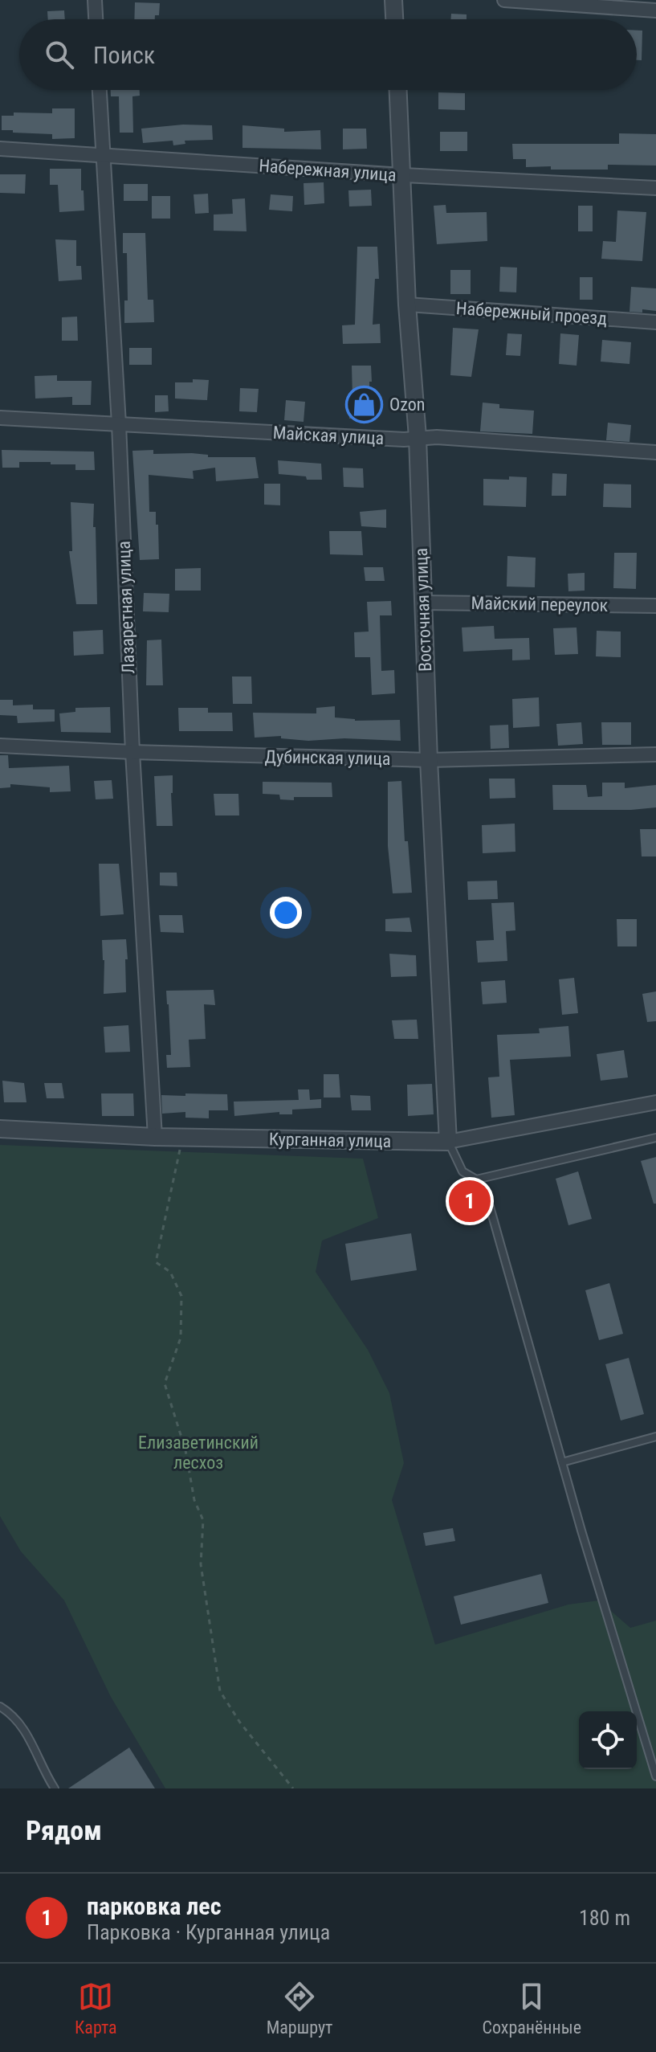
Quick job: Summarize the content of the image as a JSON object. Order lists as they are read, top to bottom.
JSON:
{
  "streets": {
    "street": [
      "Набережная улица",
      "Набережный проезд",
      "Майская улица",
      "Майский переулок",
      "Лазаретная улица",
      "Восточная улица",
      "Дубинская улица",
      "Курганная улица"
    ]
  },
  "crossings": [
    ["Набережная улица", "Лазаретная улица"],
    ["Набережная улица", "Восточная улица"],
    ["Набережный проезд", "Восточная улица"],
    ["Майская улица", "Лазаретная улица"],
    ["Майская улица", "Восточная улица"],
    ["Майский переулок", "Восточная улица"],
    ["Лазаретная улица", "Дубинская улица"],
    ["Лазаретная улица", "Курганная улица"],
    ["Восточная улица", "Дубинская улица"],
    ["Восточная улица", "Курганная улица"]
  ],
  "parks": ["Елизаветинский лесхоз"],
  "places": {
    "shop": ["Ozon"]
  },
  "page": {
    "search": "Поиск",
    "pins": "1",
    "heading": "Рядом",
    "list": [
      {
        "mark": "1",
        "name": "парковка лес",
        "note": "Парковка · Курганная улица",
        "value": "180 m"
      }
    ],
    "nav": ["Карта", "Маршрут", "Сохранённые"]
  }
}
